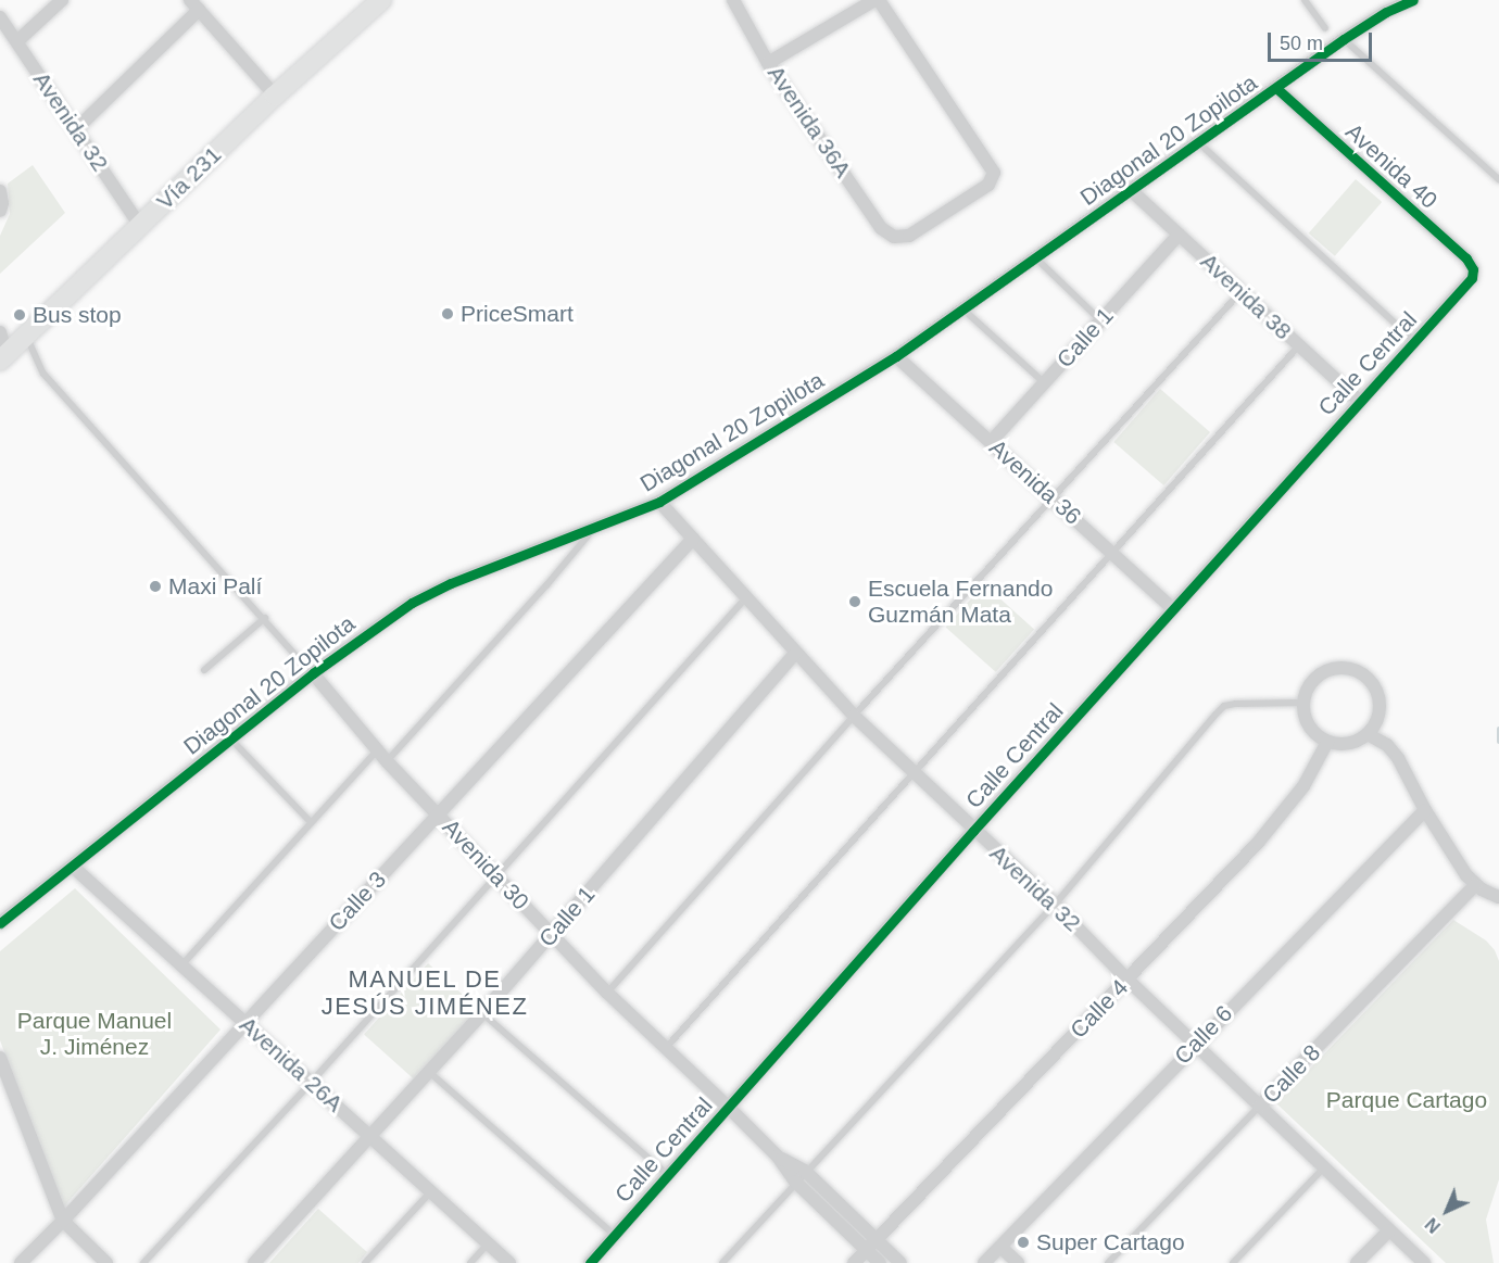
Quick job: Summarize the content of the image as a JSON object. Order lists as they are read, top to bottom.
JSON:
{
  "streets": {
    "main road": ["Vía 231"],
    "street": [
      "Avenida 32",
      "Avenida 36A",
      "Diagonal 20 Zopilota",
      "Avenida 40",
      "Avenida 38",
      "Calle 1",
      "Calle Central",
      "Avenida 36",
      "Avenida 30",
      "Calle 3",
      "Calle 4",
      "Calle 6",
      "Avenida 26A",
      "Calle 8"
    ]
  },
  "crossings": [
    ["Avenida 32", "Diagonal 20 Zopilota"],
    ["Avenida 32", "Vía 231"],
    ["Avenida 32", "Calle 1"],
    ["Avenida 32", "Calle Central"],
    ["Avenida 32", "Calle 3"],
    ["Avenida 32", "Calle 4"],
    ["Avenida 32", "Calle 6"],
    ["Avenida 32", "Calle 8"],
    ["Diagonal 20 Zopilota", "Avenida 40"],
    ["Diagonal 20 Zopilota", "Avenida 38"],
    ["Diagonal 20 Zopilota", "Avenida 36"],
    ["Diagonal 20 Zopilota", "Avenida 30"],
    ["Diagonal 20 Zopilota", "Avenida 26A"],
    ["Avenida 40", "Calle Central"],
    ["Avenida 38", "Calle 1"],
    ["Avenida 38", "Calle Central"],
    ["Calle 1", "Avenida 36"],
    ["Calle 1", "Avenida 30"],
    ["Calle 1", "Avenida 26A"],
    ["Calle Central", "Avenida 36"],
    ["Calle Central", "Avenida 30"],
    ["Avenida 30", "Calle 3"],
    ["Avenida 30", "Calle 4"],
    ["Calle 3", "Avenida 26A"]
  ],
  "districts": ["MANUEL DE JESÚS JIMÉNEZ"],
  "parks": ["Parque Manuel J. Jiménez", "Parque Cartago"],
  "places": [
    "PriceSmart",
    "Bus stop",
    "Maxi Palí",
    "Escuela Fernando Guzmán Mata",
    "Super Cartago"
  ],
  "scale_bar": "50 m",
  "north": "bottom left"
}
